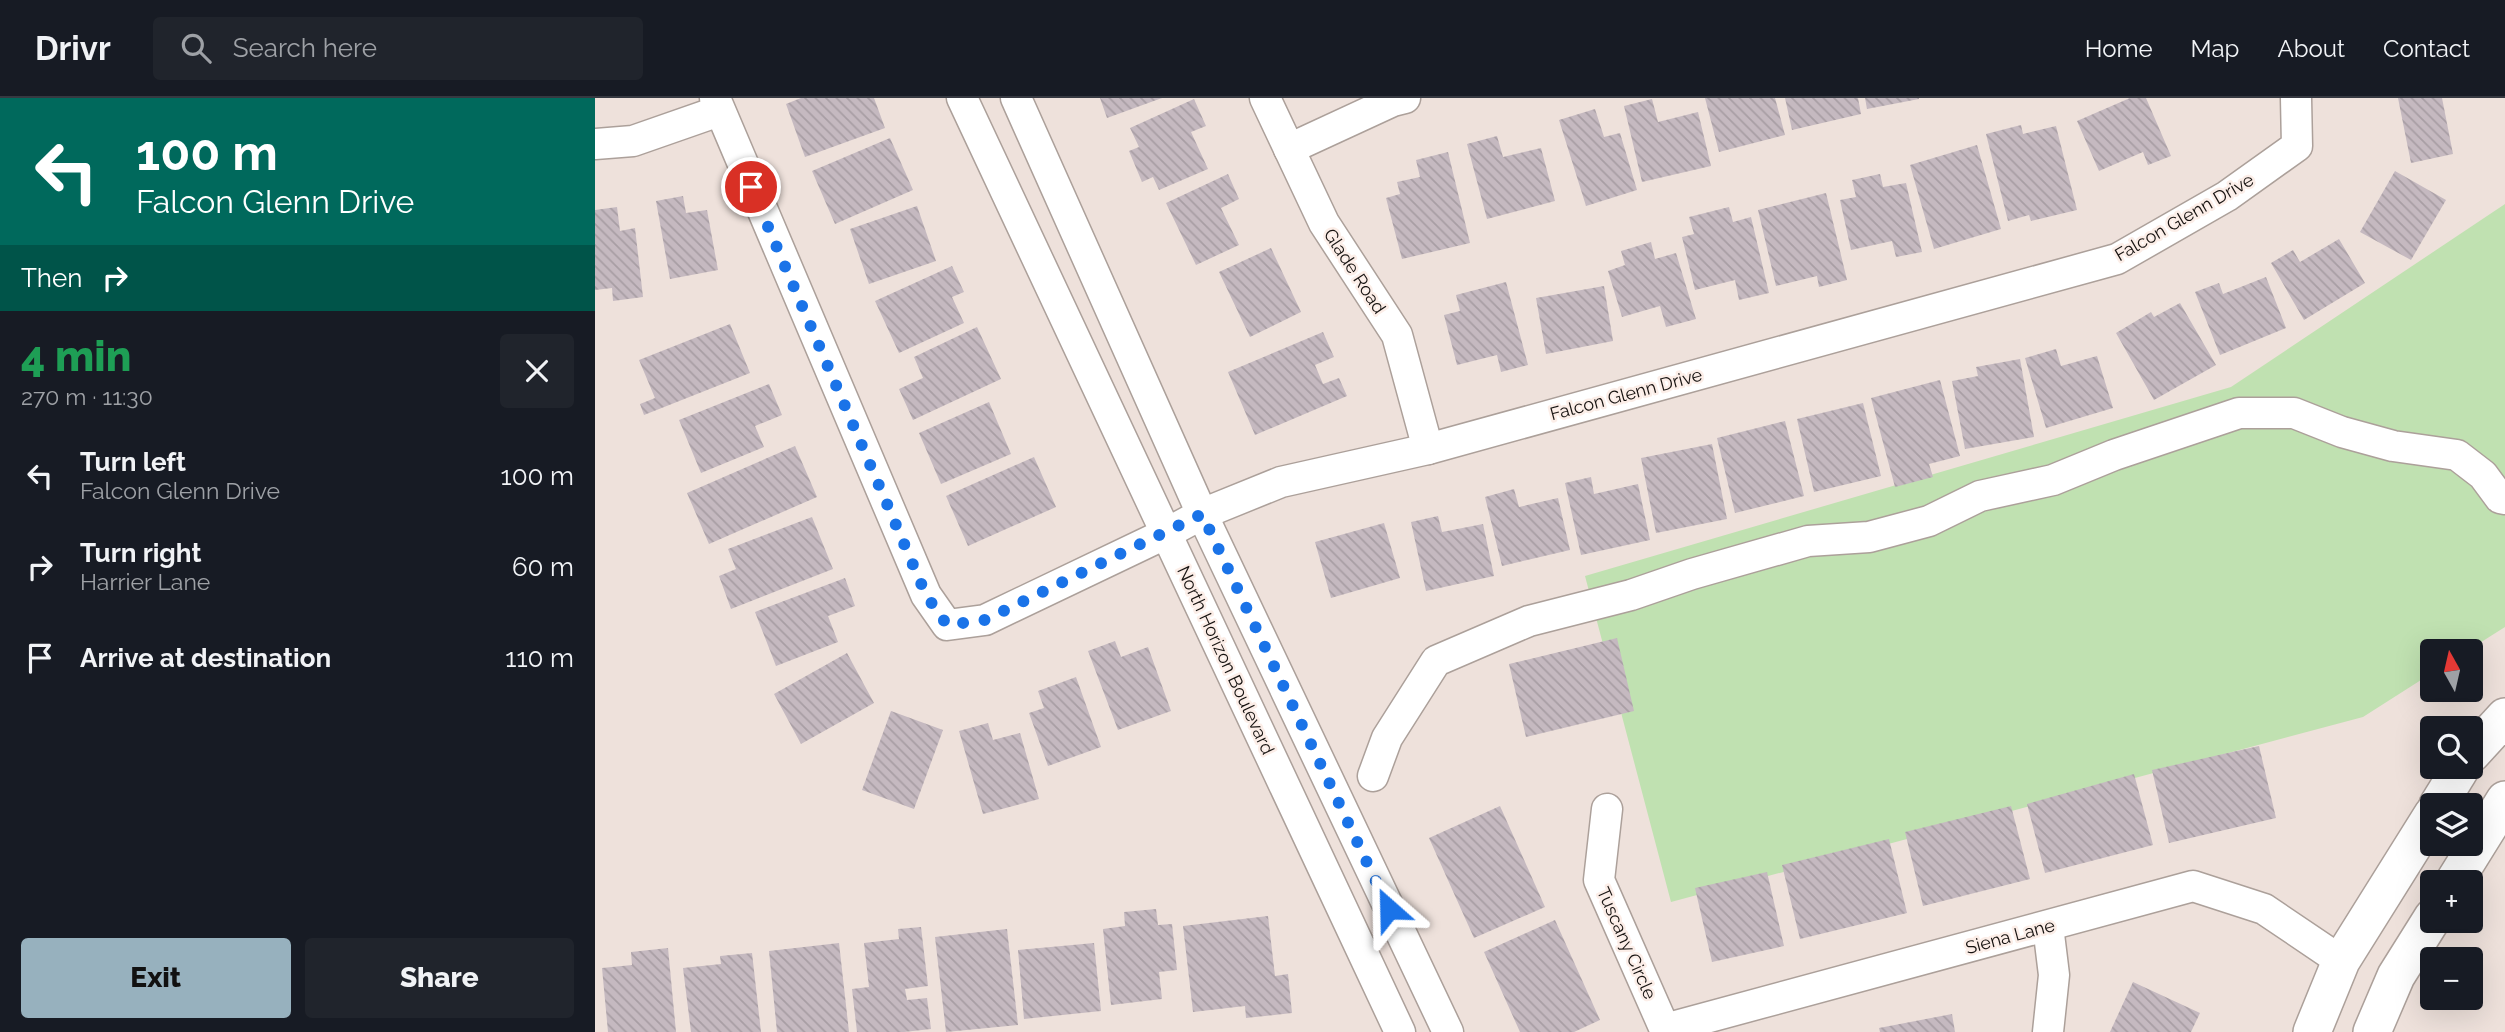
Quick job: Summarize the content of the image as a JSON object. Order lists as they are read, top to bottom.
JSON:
{
  "streets": {
    "street": [
      "Falcon Glenn Drive",
      "Glade Road",
      "North Horizon Boulevard",
      "Siena Lane",
      "Tuscany Circle"
    ]
  },
  "crossings": [
    ["Falcon Glenn Drive", "Glade Road"],
    ["Falcon Glenn Drive", "North Horizon Boulevard"],
    ["Siena Lane", "Tuscany Circle"]
  ],
  "north": "top",
  "page": {
    "header": "Drivr",
    "search": "Search here",
    "nav": [
      "Home",
      "Map",
      "About",
      "Contact"
    ],
    "turn": ["100 m", "Falcon Glenn Drive"],
    "then": "Then",
    "heading": ["4 min", "270 m · 11:30"],
    "list": [
      {
        "name": "Turn left",
        "note": "Falcon Glenn Drive",
        "value": "100 m"
      },
      {
        "name": "Turn right",
        "note": "Harrier Lane",
        "value": "60 m"
      },
      {
        "name": "Arrive at destination",
        "value": "110 m"
      }
    ],
    "map_buttons": ["+", "−"],
    "buttons": ["Exit", "Share"]
  }
}
